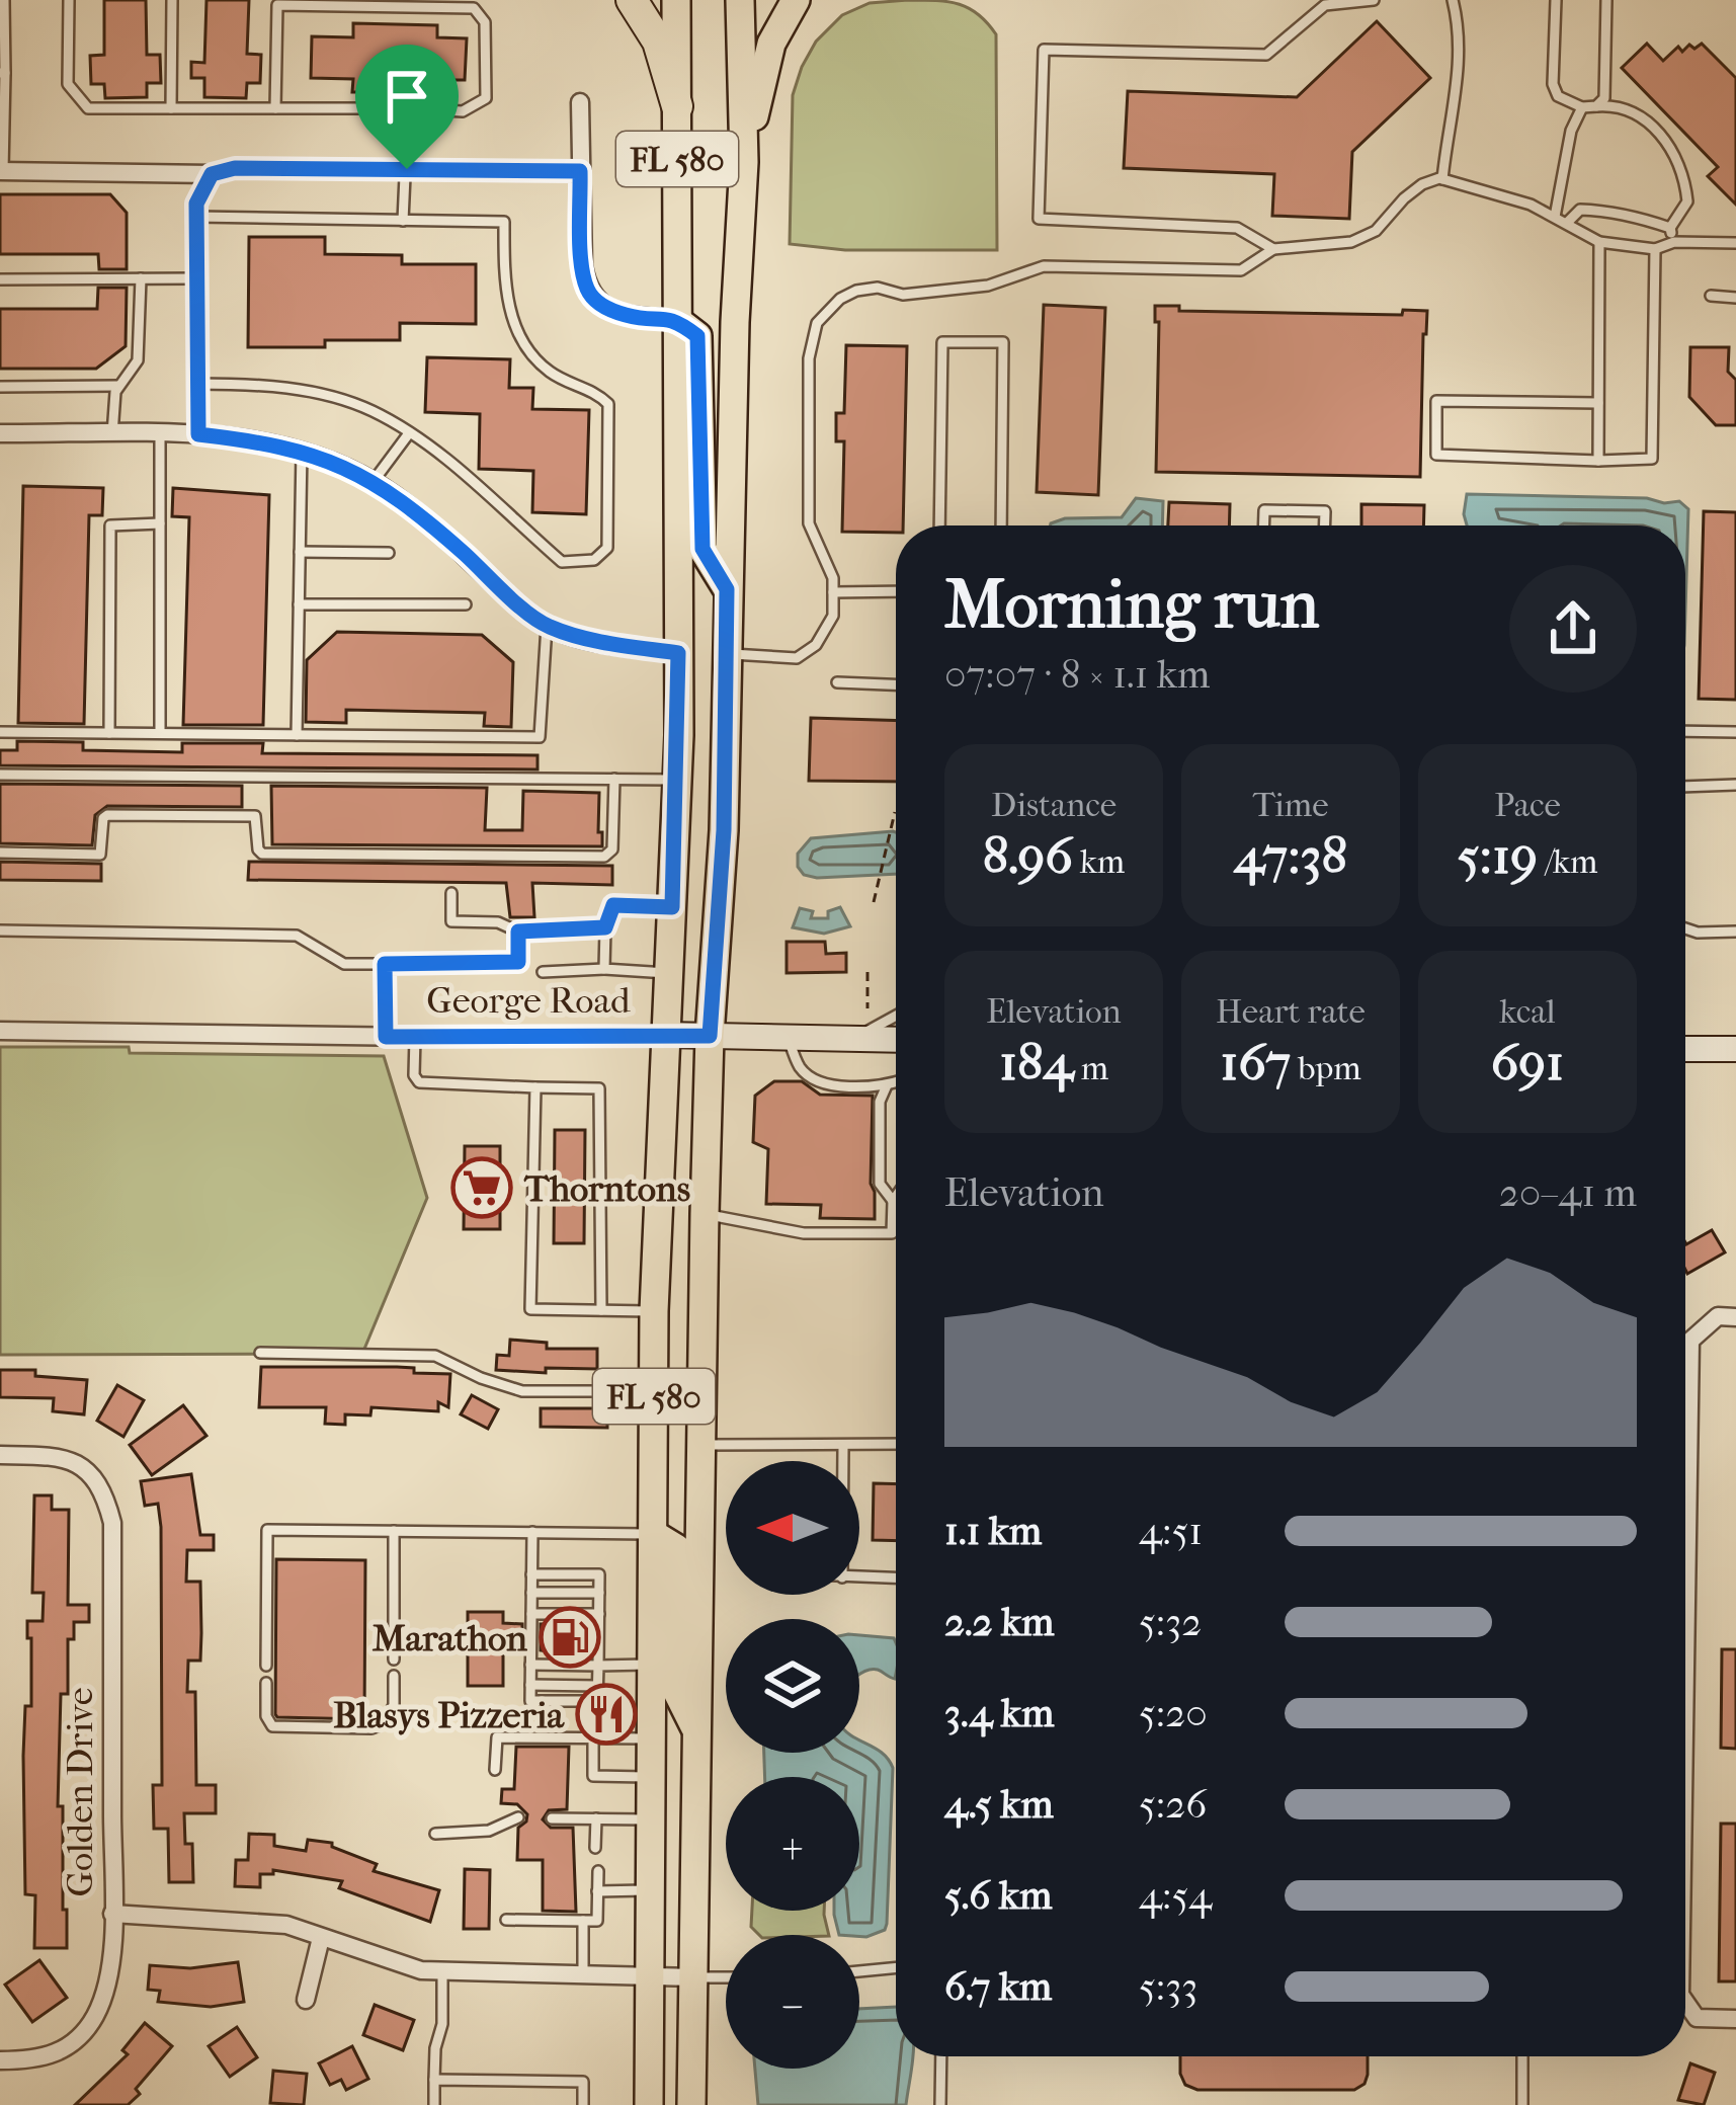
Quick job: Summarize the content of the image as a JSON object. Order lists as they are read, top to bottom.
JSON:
{
  "streets": {
    "main road": ["FL 580"],
    "street": ["George Road", "Golden Drive"]
  },
  "crossings": [
    ["FL 580", "George Road"],
    ["FL 580", "Golden Drive"]
  ],
  "places": {
    "supermarket": ["Thorntons"],
    "fuel station": ["Marathon"],
    "restaurant": ["Blasys Pizzeria"]
  },
  "north": "left",
  "page": {
    "heading": ["Morning run", "07:07 · 8 × 1.1 km"],
    "stats": [
      ["Distance", "8.96 km"],
      ["Time", "47:38"],
      ["Pace", "5:19 /km"],
      ["Elevation", "184 m"],
      ["Heart rate", "167 bpm"],
      ["kcal", "691"]
    ],
    "chart": ["Elevation", "20–41 m"],
    "map_buttons": ["+", "−"],
    "list": [
      {
        "name": "1.1 km",
        "note": "4:51"
      },
      {
        "name": "2.2 km",
        "note": "5:32"
      },
      {
        "name": "3.4 km",
        "note": "5:20"
      },
      {
        "name": "4.5 km",
        "note": "5:26"
      },
      {
        "name": "5.6 km",
        "note": "4:54"
      },
      {
        "name": "6.7 km",
        "note": "5:33"
      }
    ]
  }
}
